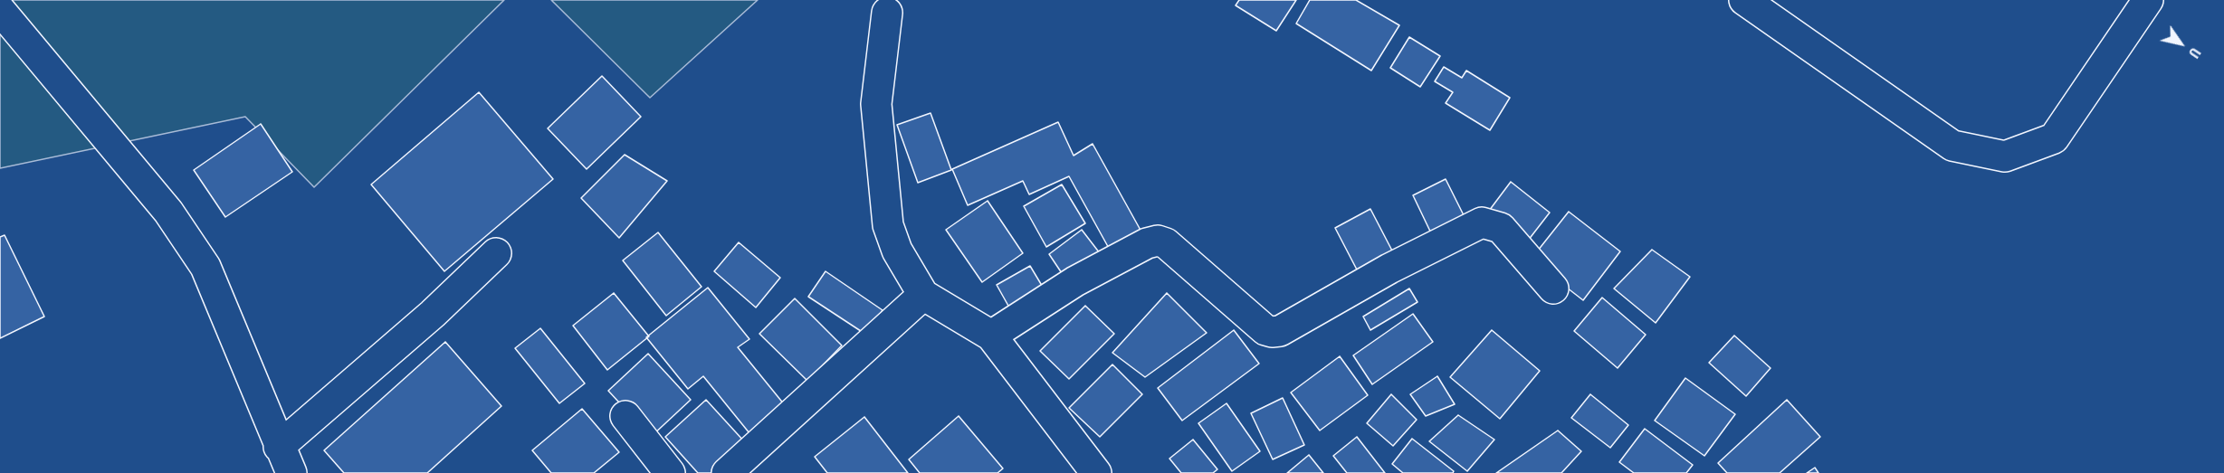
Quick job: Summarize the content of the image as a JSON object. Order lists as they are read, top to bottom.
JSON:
{
  "north": "bottom right"
}
